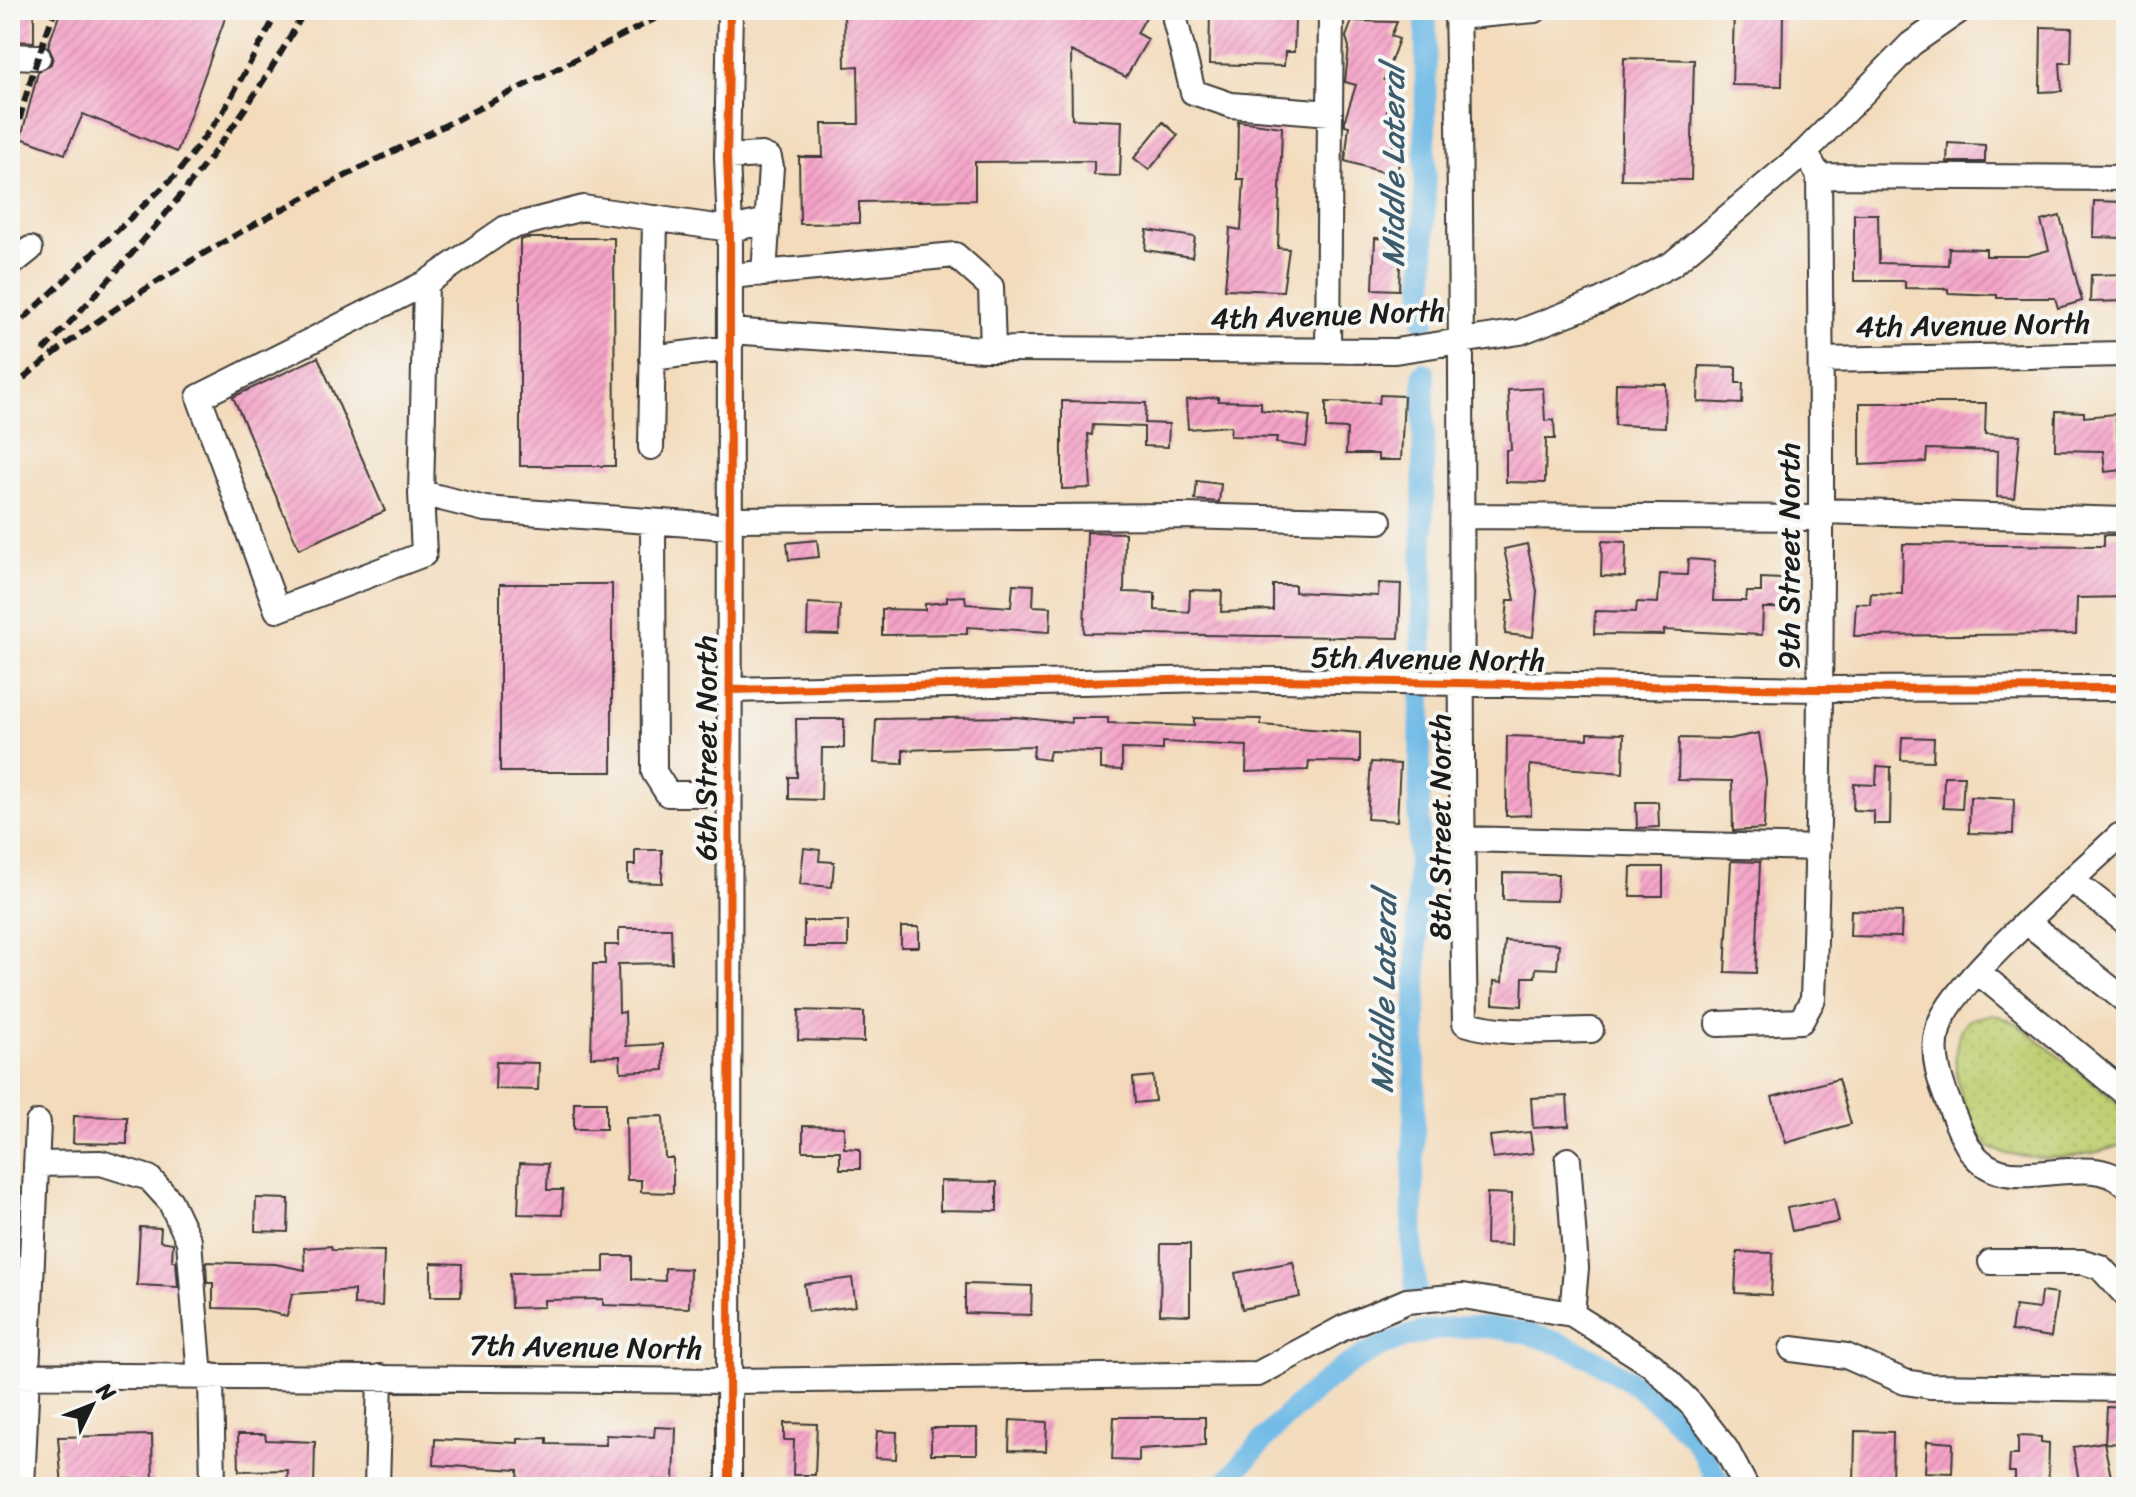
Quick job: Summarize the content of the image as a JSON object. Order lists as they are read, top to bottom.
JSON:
{
  "streets": {
    "street": [
      "4th Avenue North",
      "9th Street North",
      "5th Avenue North",
      "6th Street North",
      "8th Street North",
      "7th Avenue North"
    ]
  },
  "crossings": [
    ["4th Avenue North", "9th Street North"],
    ["4th Avenue North", "6th Street North"],
    ["4th Avenue North", "8th Street North"],
    ["9th Street North", "5th Avenue North"],
    ["5th Avenue North", "6th Street North"],
    ["5th Avenue North", "8th Street North"],
    ["6th Street North", "7th Avenue North"]
  ],
  "water": ["Middle Lateral"],
  "north": "top right"
}
